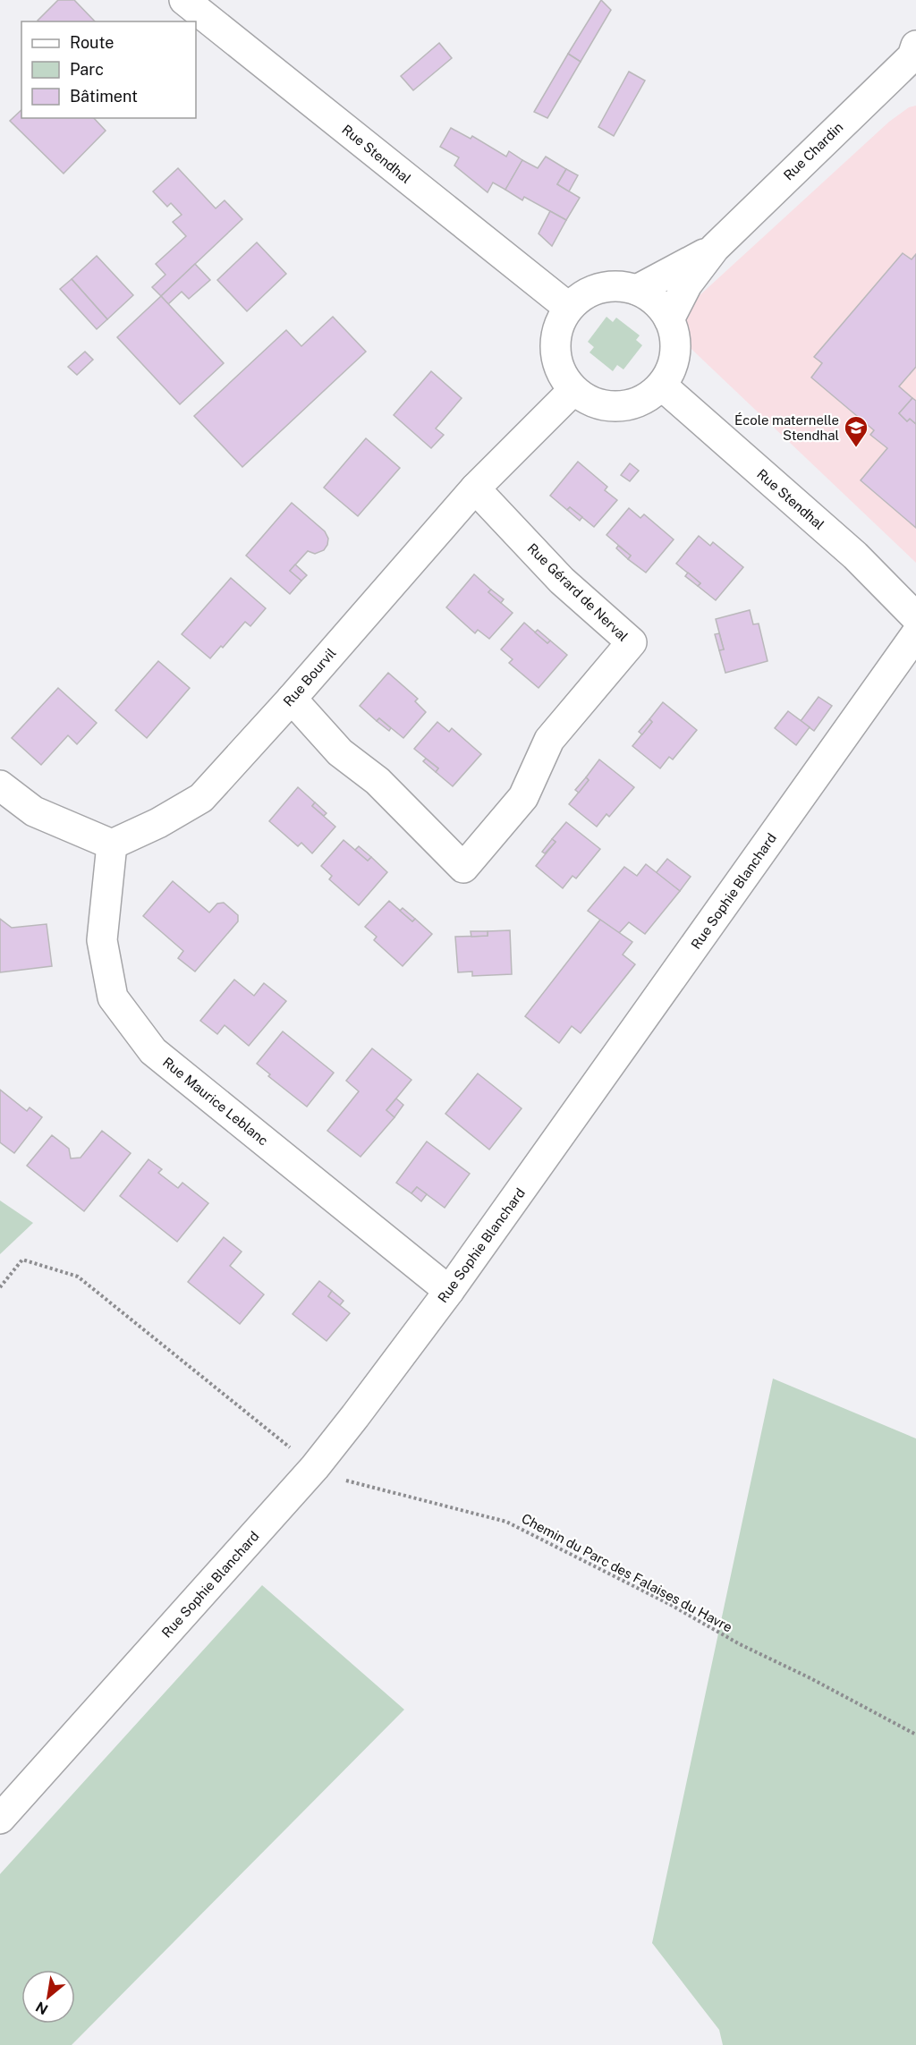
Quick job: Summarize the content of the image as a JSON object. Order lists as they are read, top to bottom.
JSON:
{
  "streets": {
    "street": [
      "Rue Chardin",
      "Rue Stendhal",
      "Rue Gérard de Nerval",
      "Rue Bourvil",
      "Rue Sophie Blanchard",
      "Rue Maurice Leblanc"
    ],
    "path": ["Chemin du Parc des Falaises du Havre"]
  },
  "crossings": [
    ["Rue Chardin", "Rue Stendhal"],
    ["Rue Chardin", "Rue Bourvil"],
    ["Rue Stendhal", "Rue Bourvil"],
    ["Rue Gérard de Nerval", "Rue Bourvil"],
    ["Rue Bourvil", "Rue Maurice Leblanc"],
    ["Rue Sophie Blanchard", "Rue Maurice Leblanc"],
    ["Rue Sophie Blanchard", "Chemin du Parc des Falaises du Havre"]
  ],
  "places": {
    "school or university": ["École maternelle Stendhal"]
  },
  "legend": ["Route", "Parc", "Bâtiment"],
  "north": "bottom left"
}
